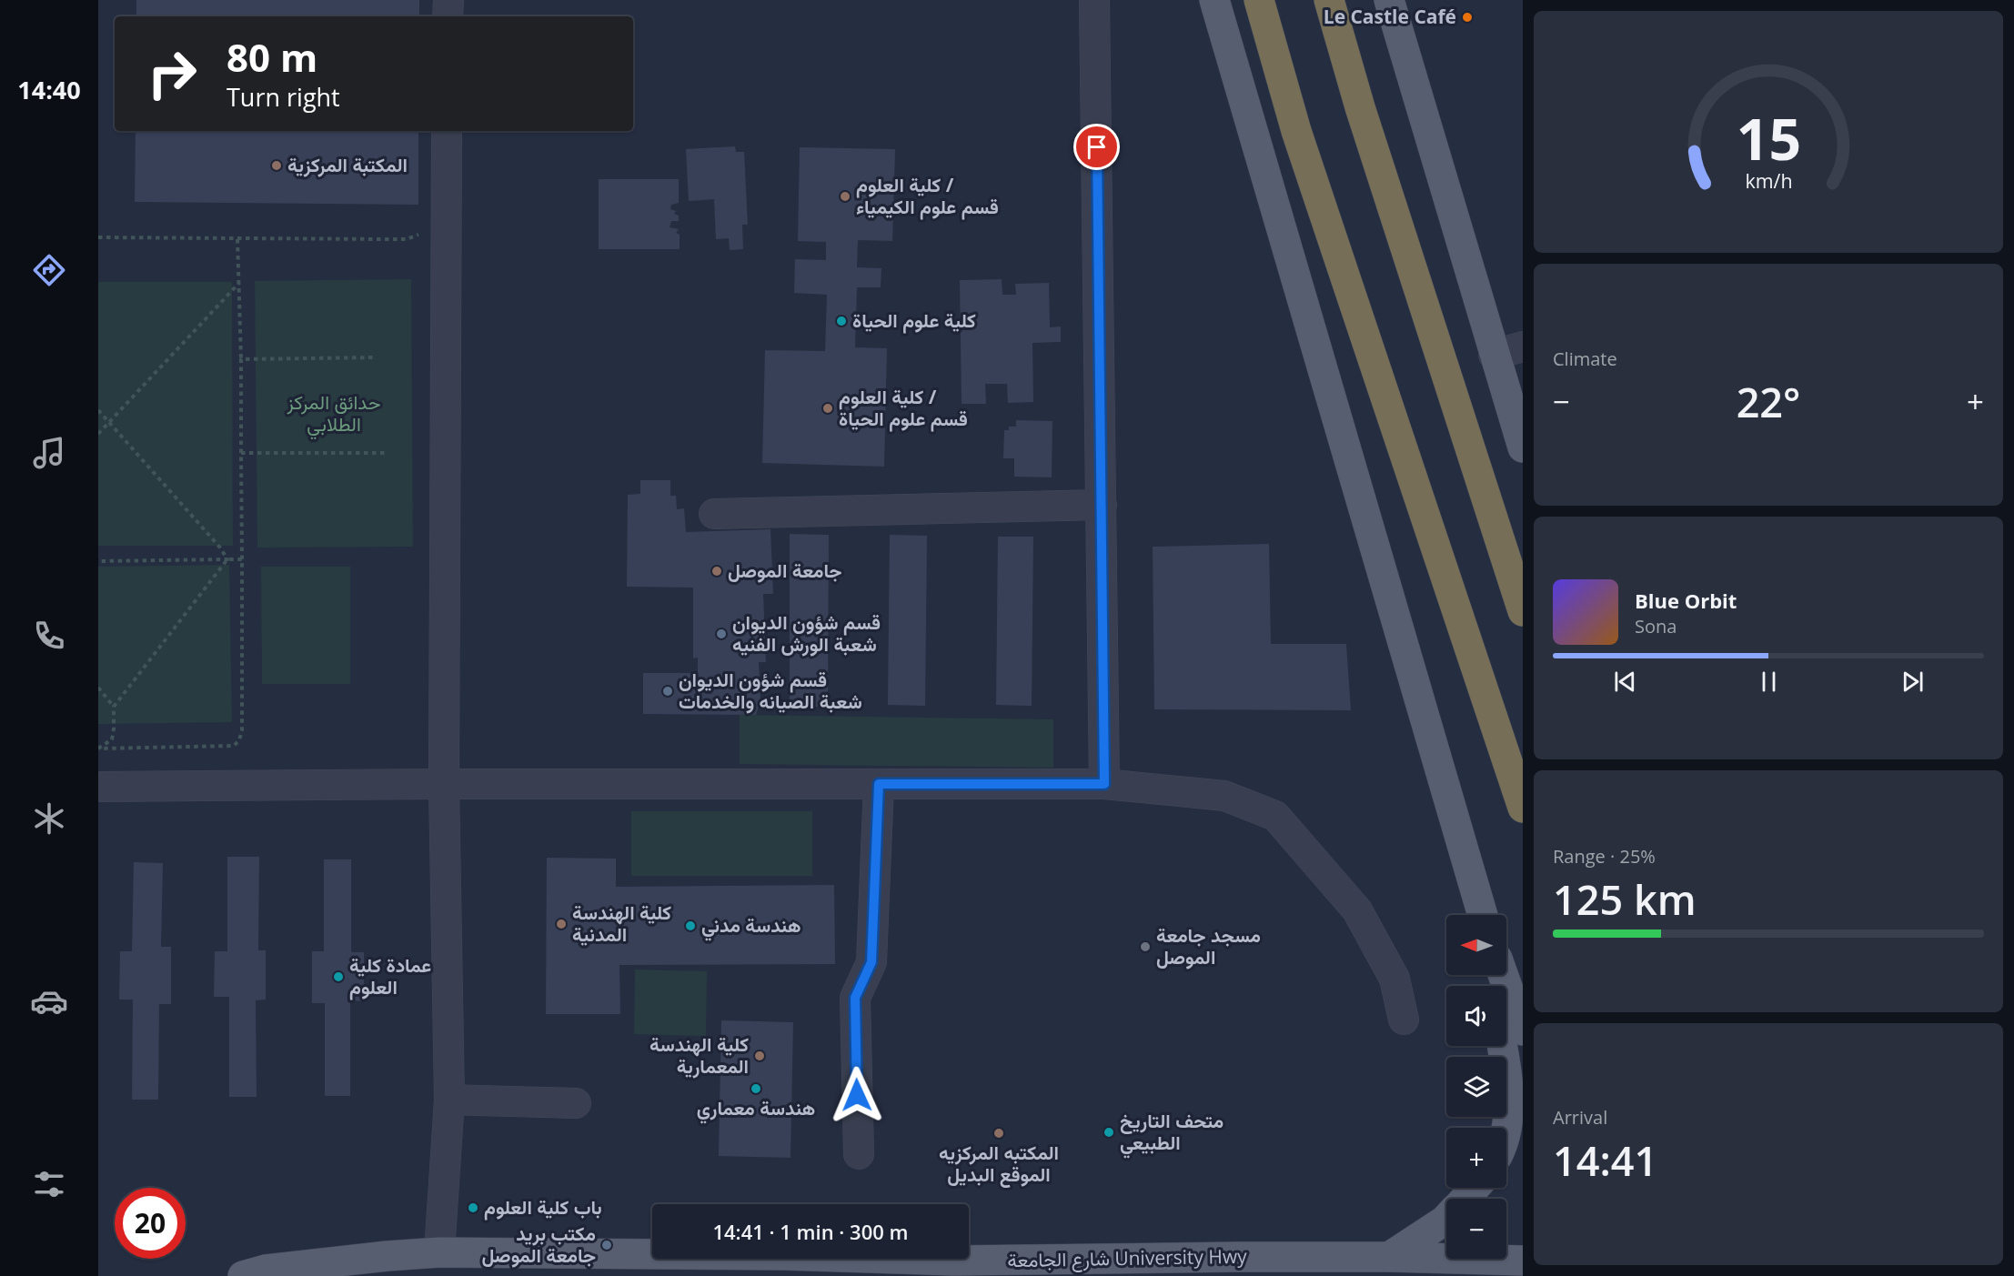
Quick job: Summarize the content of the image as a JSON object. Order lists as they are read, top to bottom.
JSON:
{
  "streets": {
    "main road": ["شارع الجامعة University Hwy"]
  },
  "parks": ["حدائق المركز الطلابي"],
  "places": [
    "Le Castle Café",
    "المكتبة المركزية",
    "كلية العلوم / قسم علوم الكيمياء",
    "كلية علوم الحياة",
    "كلية العلوم / قسم علوم الحياة",
    "جامعة الموصل",
    "قسم شؤون الديوان شعبة الورش الفنيه",
    "قسم شؤون الديوان شعبة الصيانه والخدمات",
    "كلية الهندسة المدنية",
    "هندسة مدني",
    "مسجد جامعة الموصل",
    "عمادة كلية العلوم",
    "كلية الهندسة المعمارية",
    "هندسة معماري",
    "متحف التاريخ الطبيعي",
    "المكتبه المركزيه الموقع البديل",
    "باب كلية العلوم",
    "مكتب بريد جامعة الموصل"
  ],
  "north": "left",
  "page": {
    "tabs": "14:40",
    "turn": ["80 m", "Turn right"],
    "tile": [
      "Climate",
      ["Range · 25%", "125 km"],
      ["Arrival", "14:41"]
    ],
    "heat": ["−", "22°", "+"],
    "song": ["Blue Orbit", "Sona"],
    "map_buttons": ["+", "−"],
    "limit": "20",
    "trip": "14:41 · 1 min · 300 m",
    "gauge": ["15", "km/h"]
  }
}
